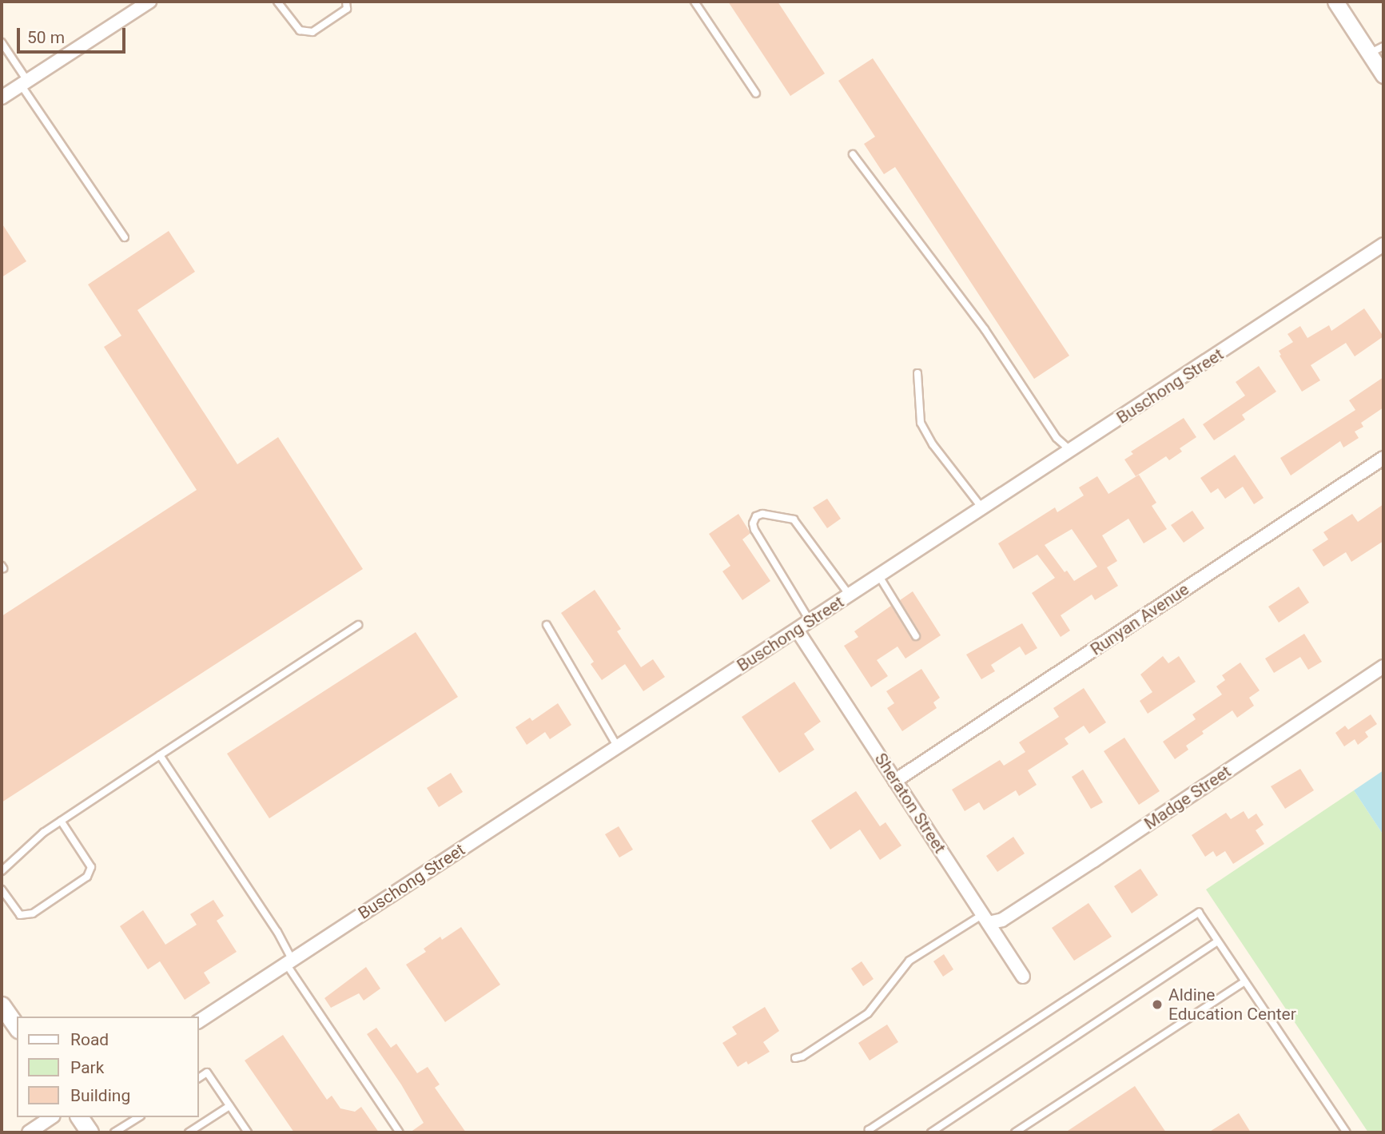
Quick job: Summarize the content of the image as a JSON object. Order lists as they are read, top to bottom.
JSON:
{
  "streets": {
    "street": [
      "Buschong Street",
      "Runyan Avenue",
      "Madge Street",
      "Sheraton Street"
    ]
  },
  "crossings": [
    ["Buschong Street", "Sheraton Street"],
    ["Runyan Avenue", "Sheraton Street"],
    ["Madge Street", "Sheraton Street"]
  ],
  "places": ["Aldine Education Center"],
  "legend": ["Road", "Park", "Building"],
  "scale_bar": "50 m"
}
